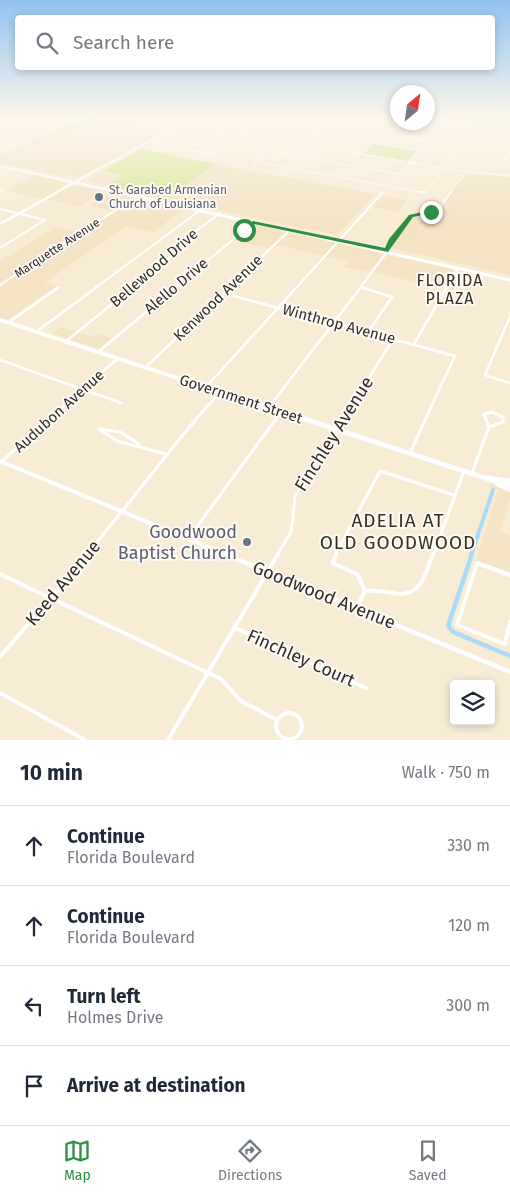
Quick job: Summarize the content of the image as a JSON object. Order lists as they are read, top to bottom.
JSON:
{
  "streets": {
    "main road": ["Government Street"],
    "street": [
      "Marquette Avenue",
      "Bellewood Drive",
      "Alello Drive",
      "Kenwood Avenue",
      "Winthrop Avenue",
      "Audubon Avenue",
      "Finchley Avenue",
      "Keed Avenue",
      "Goodwood Avenue",
      "Finchley Court"
    ]
  },
  "crossings": [
    ["Bellewood Drive", "Government Street"],
    ["Alello Drive", "Government Street"],
    ["Kenwood Avenue", "Winthrop Avenue"],
    ["Kenwood Avenue", "Government Street"],
    ["Winthrop Avenue", "Government Street"],
    ["Winthrop Avenue", "Finchley Avenue"],
    ["Government Street", "Audubon Avenue"],
    ["Government Street", "Finchley Avenue"],
    ["Government Street", "Keed Avenue"],
    ["Audubon Avenue", "Goodwood Avenue"],
    ["Finchley Avenue", "Goodwood Avenue"],
    ["Finchley Avenue", "Finchley Court"],
    ["Keed Avenue", "Goodwood Avenue"]
  ],
  "districts": ["FLORIDA PLAZA", "ADELIA AT OLD GOODWOOD"],
  "places": ["St. Garabed Armenian Church of Louisiana", "Goodwood Baptist Church"],
  "north": "top right",
  "page": {
    "search": "Search here",
    "heading": ["10 min", "Walk · 750 m"],
    "list": [
      ["Continue", "Florida Boulevard", "330 m"],
      ["Continue", "Florida Boulevard", "120 m"],
      ["Turn left", "Holmes Drive", "300 m"],
      "Arrive at destination"
    ],
    "nav": ["Map", "Directions", "Saved"]
  }
}
